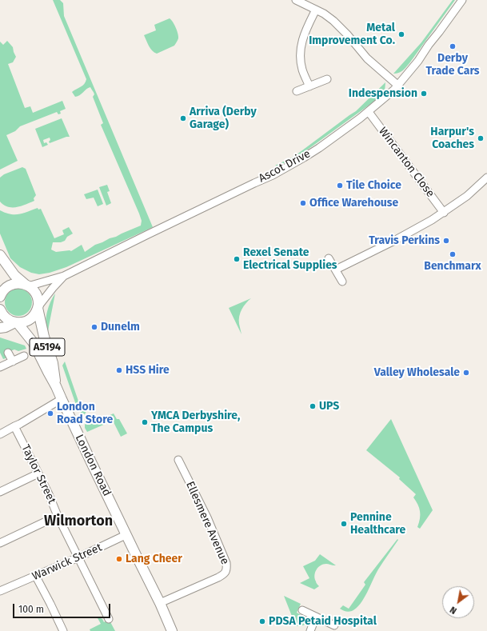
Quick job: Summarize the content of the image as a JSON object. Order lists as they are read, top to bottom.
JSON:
{
  "streets": {
    "main road": ["A5194", "London Road"],
    "street": [
      "Wincanton Close",
      "Ascot Drive",
      "Taylor Street",
      "Ellesmere Avenue",
      "Warwick Street"
    ]
  },
  "crossings": [
    ["Wincanton Close", "Ascot Drive"],
    ["Ascot Drive", "London Road"],
    ["London Road", "Ellesmere Avenue"],
    ["London Road", "Warwick Street"],
    ["Taylor Street", "Warwick Street"]
  ],
  "districts": ["Wilmorton"],
  "places": [
    "Metal Improvement Co.",
    "Derby Trade Cars",
    "Indespension",
    "Arriva (Derby Garage)",
    "Harpur's Coaches",
    "Tile Choice",
    "Office Warehouse",
    "Travis Perkins",
    "Benchmarx",
    "Rexel Senate Electrical Supplies",
    "Dunelm",
    "HSS Hire",
    "Valley Wholesale",
    "UPS",
    "London Road Store",
    "YMCA Derbyshire, The Campus",
    "Pennine Healthcare",
    "Lang Cheer",
    "PDSA Petaid Hospital"
  ],
  "scale_bar": "100 m",
  "north": "bottom left"
}
